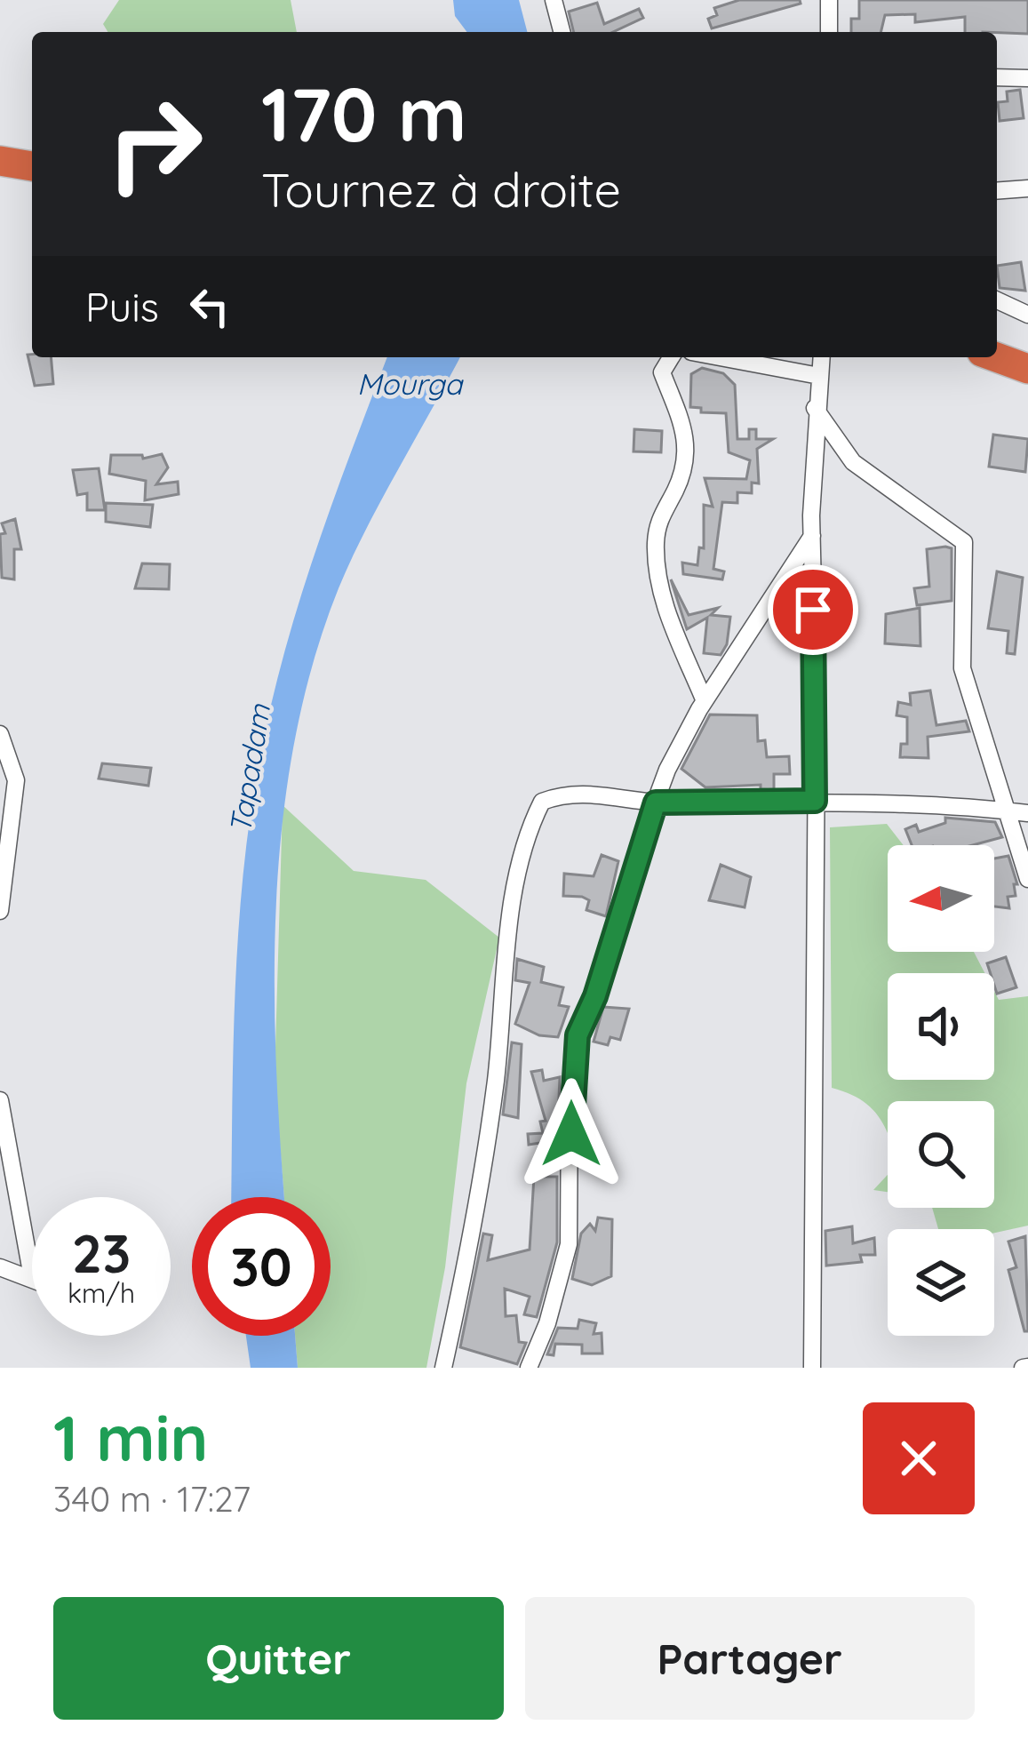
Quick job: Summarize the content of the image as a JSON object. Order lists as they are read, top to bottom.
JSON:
{
  "water": ["Mourga", "Tapadam"],
  "north": "left",
  "page": {
    "turn": ["170 m", "Tournez à droite"],
    "then": "Puis",
    "speed": "23 km/h",
    "limit": "30",
    "heading": ["1 min", "340 m · 17:27"],
    "buttons": ["Quitter", "Partager"]
  }
}
